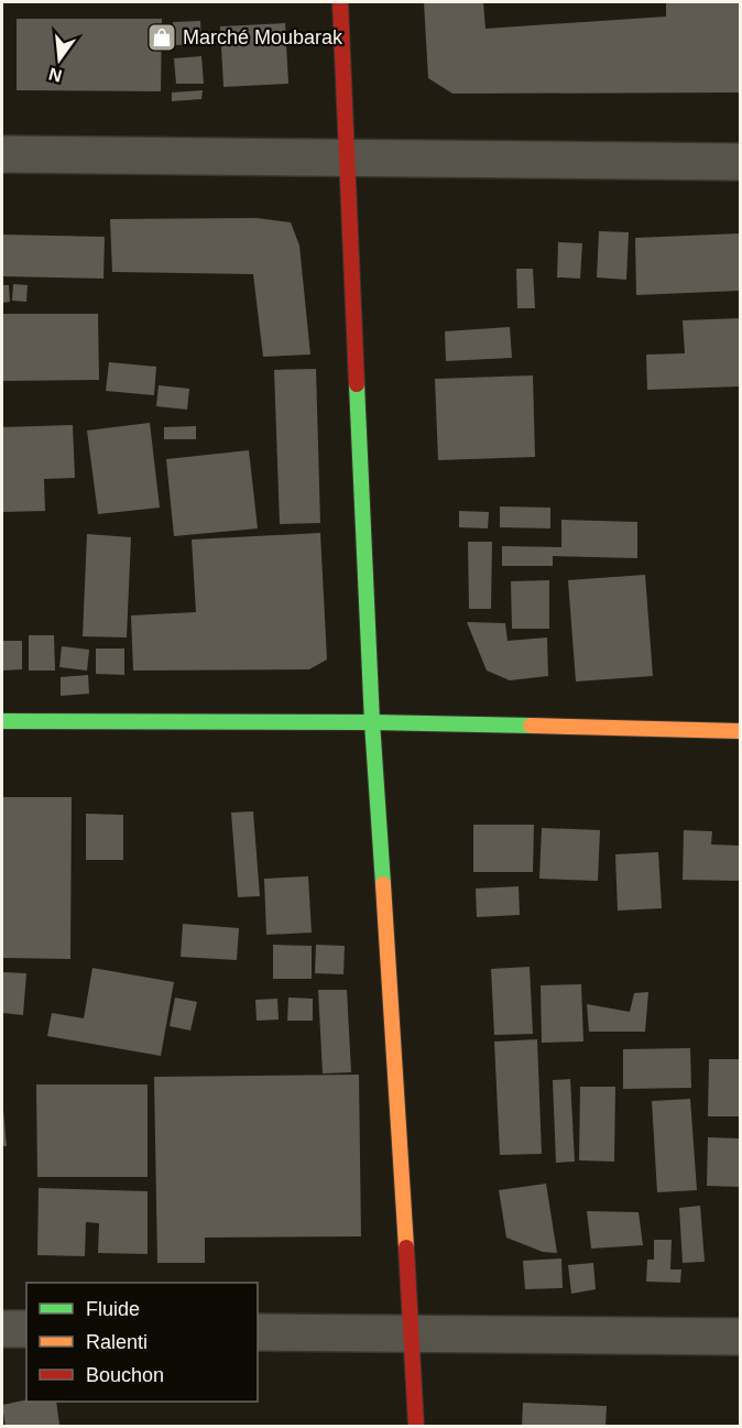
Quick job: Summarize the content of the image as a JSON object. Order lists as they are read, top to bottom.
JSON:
{
  "places": {
    "shop": ["Marché Moubarak"]
  },
  "legend": ["Fluide", "Ralenti", "Bouchon"],
  "north": "bottom"
}
